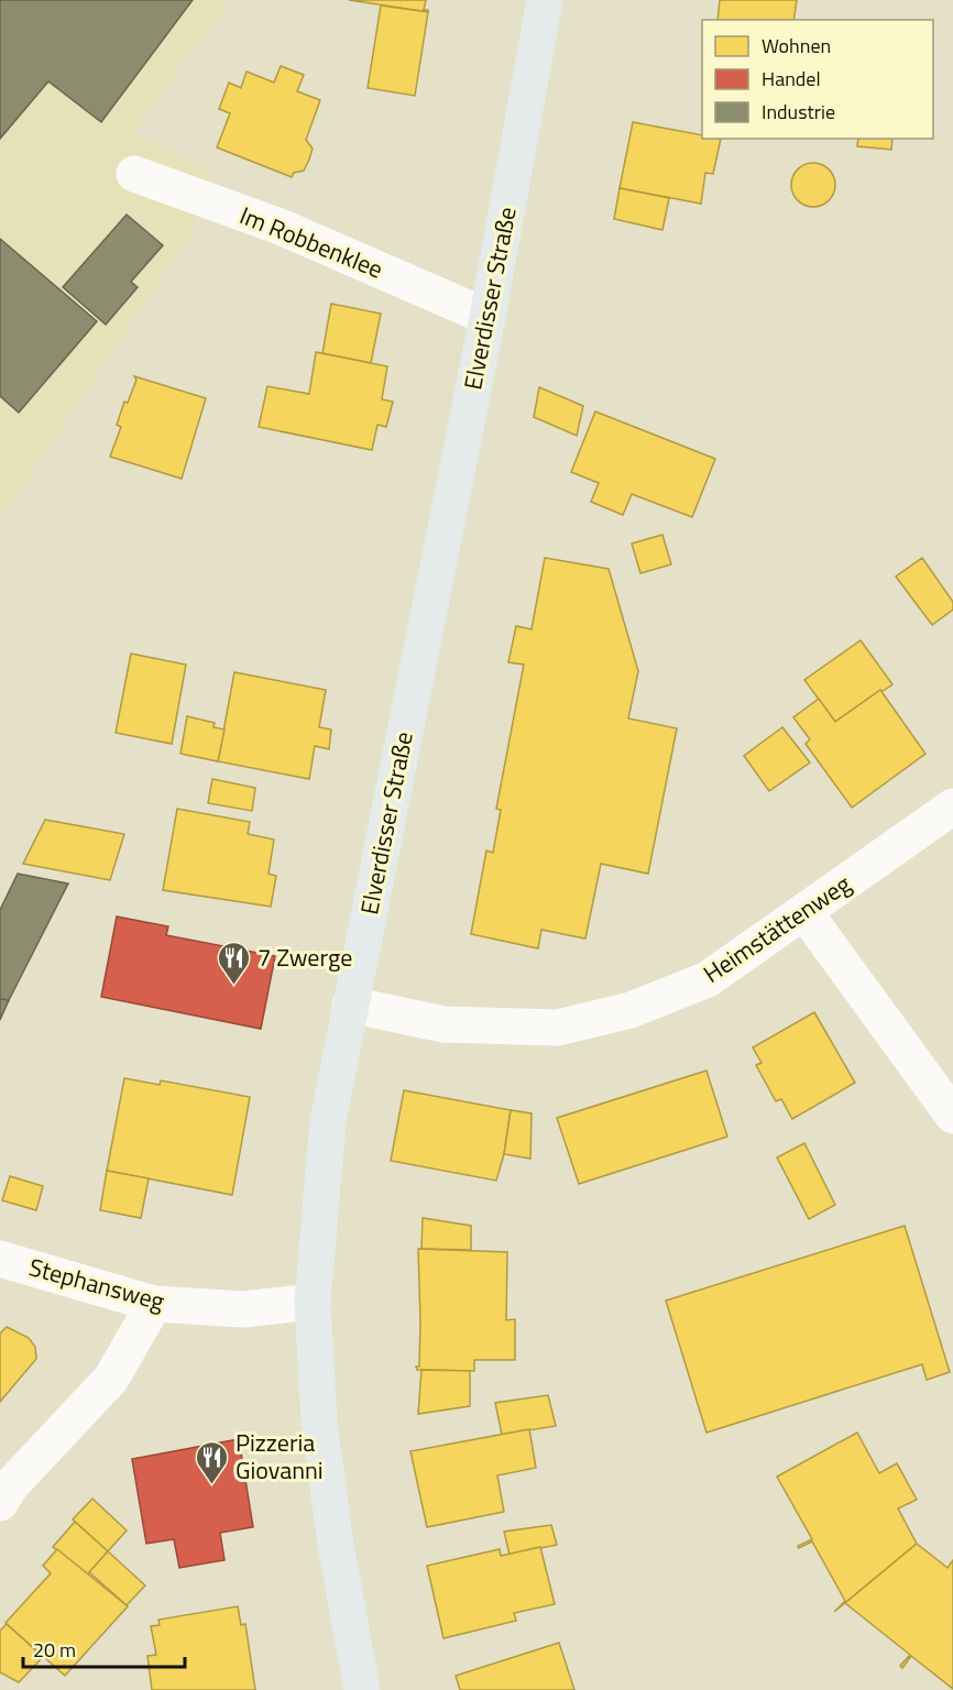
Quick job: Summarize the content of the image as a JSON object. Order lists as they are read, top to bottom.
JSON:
{
  "streets": {
    "main road": ["Elverdisser Straße"],
    "street": ["Im Robbenklee", "Heimstättenweg", "Stephansweg"]
  },
  "crossings": [
    ["Im Robbenklee", "Elverdisser Straße"],
    ["Elverdisser Straße", "Heimstättenweg"],
    ["Elverdisser Straße", "Stephansweg"]
  ],
  "places": {
    "restaurant": ["7 Zwerge", "Pizzeria Giovanni"]
  },
  "legend": ["Wohnen", "Handel", "Industrie"],
  "scale_bar": "20 m"
}
